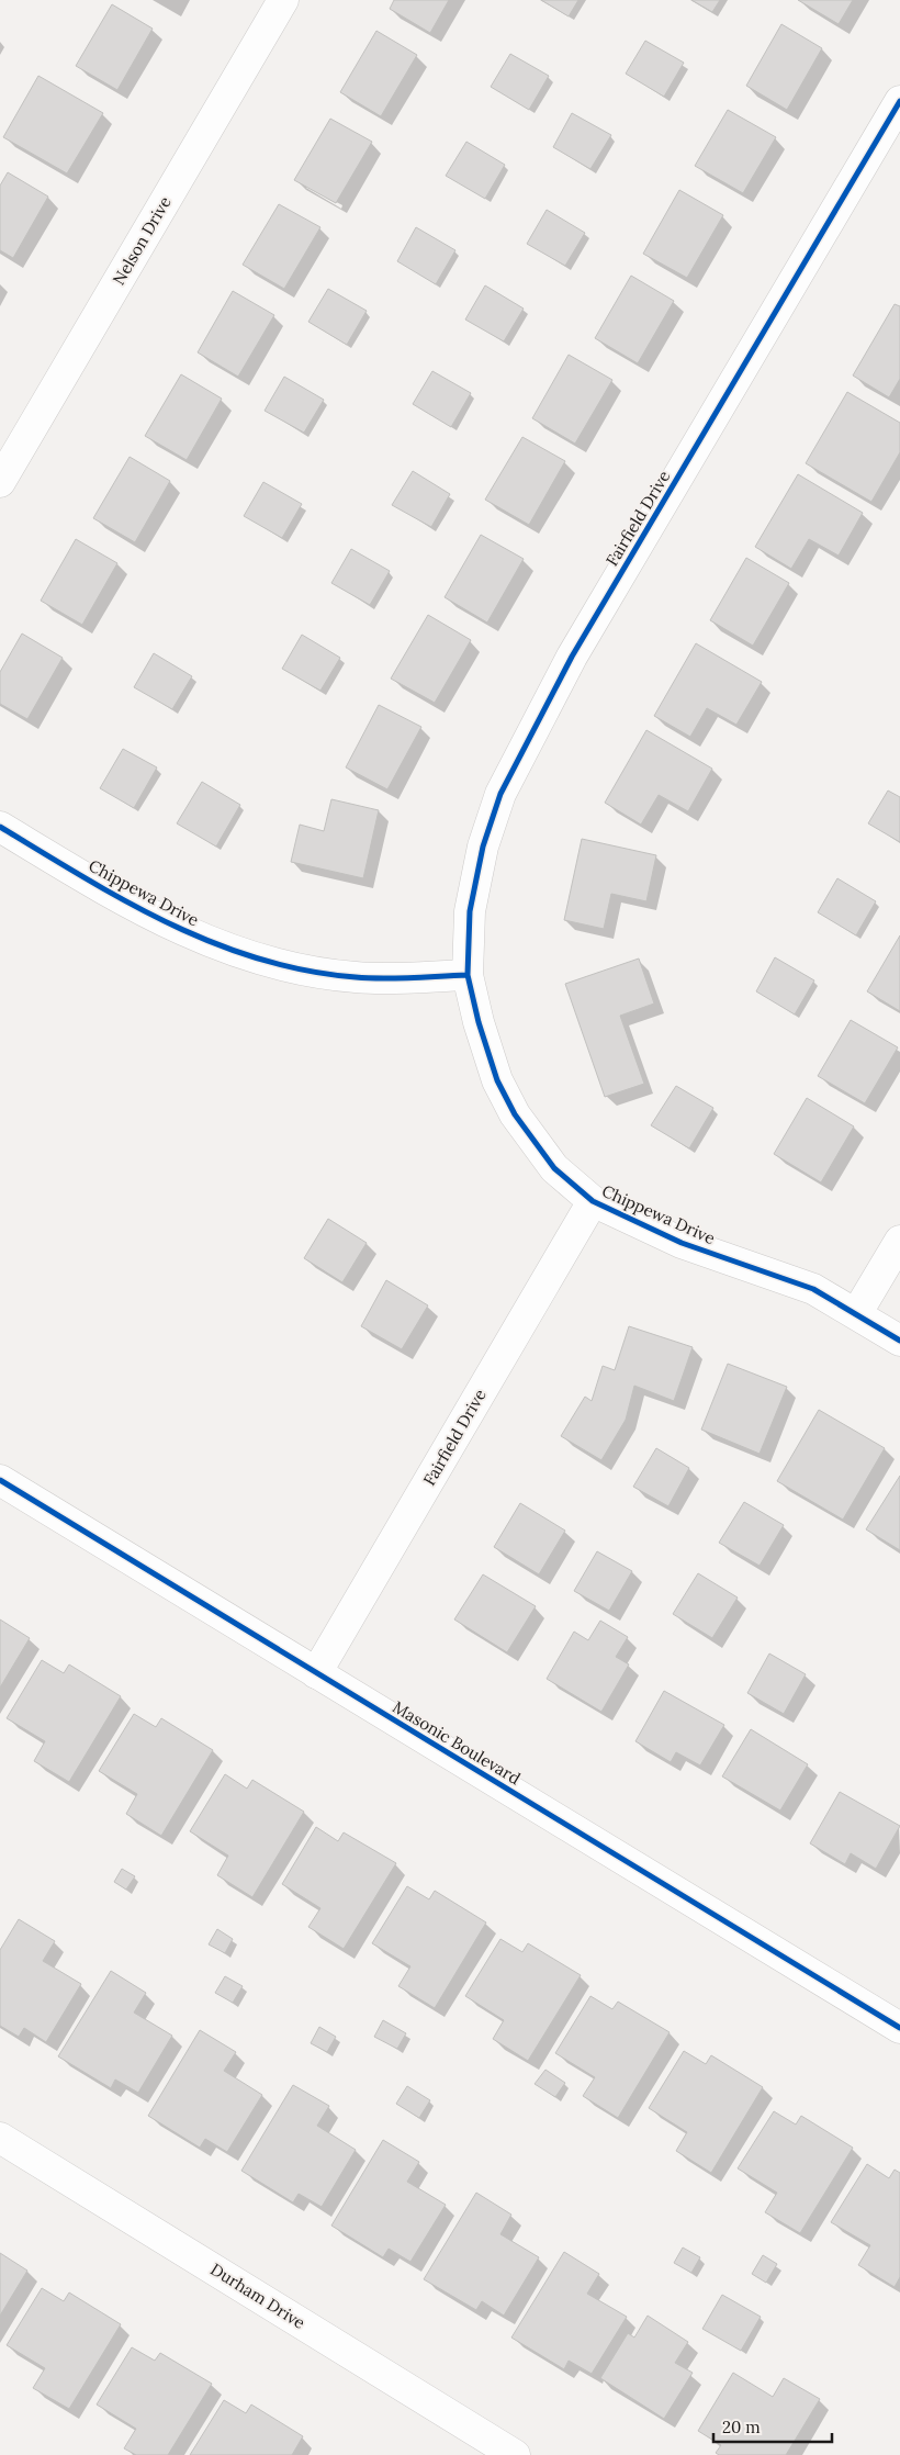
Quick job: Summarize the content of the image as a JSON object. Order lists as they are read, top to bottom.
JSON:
{
  "streets": {
    "street": [
      "Nelson Drive",
      "Fairfield Drive",
      "Chippewa Drive",
      "Masonic Boulevard",
      "Durham Drive"
    ]
  },
  "crossings": [
    ["Fairfield Drive", "Chippewa Drive"],
    ["Fairfield Drive", "Masonic Boulevard"]
  ],
  "scale_bar": "20 m"
}
